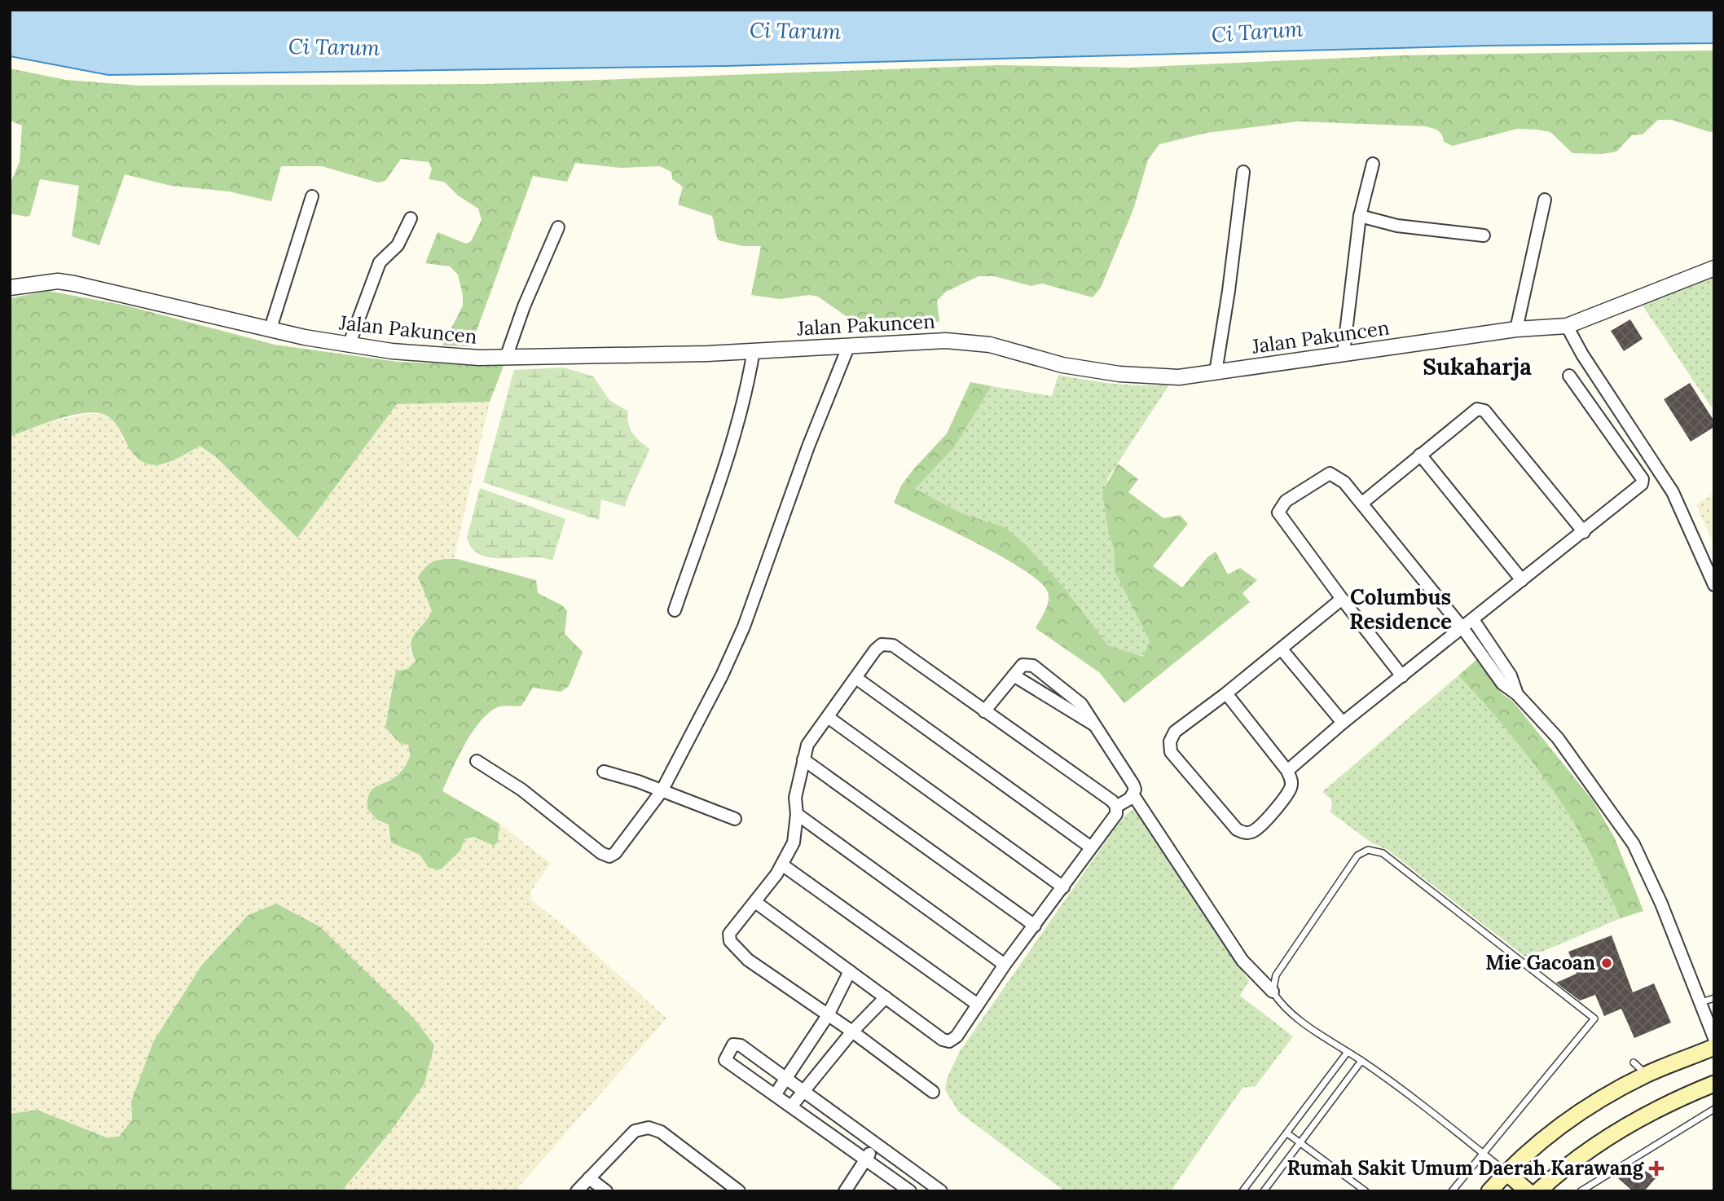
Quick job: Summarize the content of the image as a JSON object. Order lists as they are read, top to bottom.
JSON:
{
  "streets": {
    "street": ["Jalan Pakuncen"]
  },
  "districts": ["Sukaharja", "Columbus Residence"],
  "water": ["Ci Tarum"],
  "places": {
    "other": ["Mie Gacoan"],
    "health": ["Rumah Sakit Umum Daerah Karawang"]
  }
}
